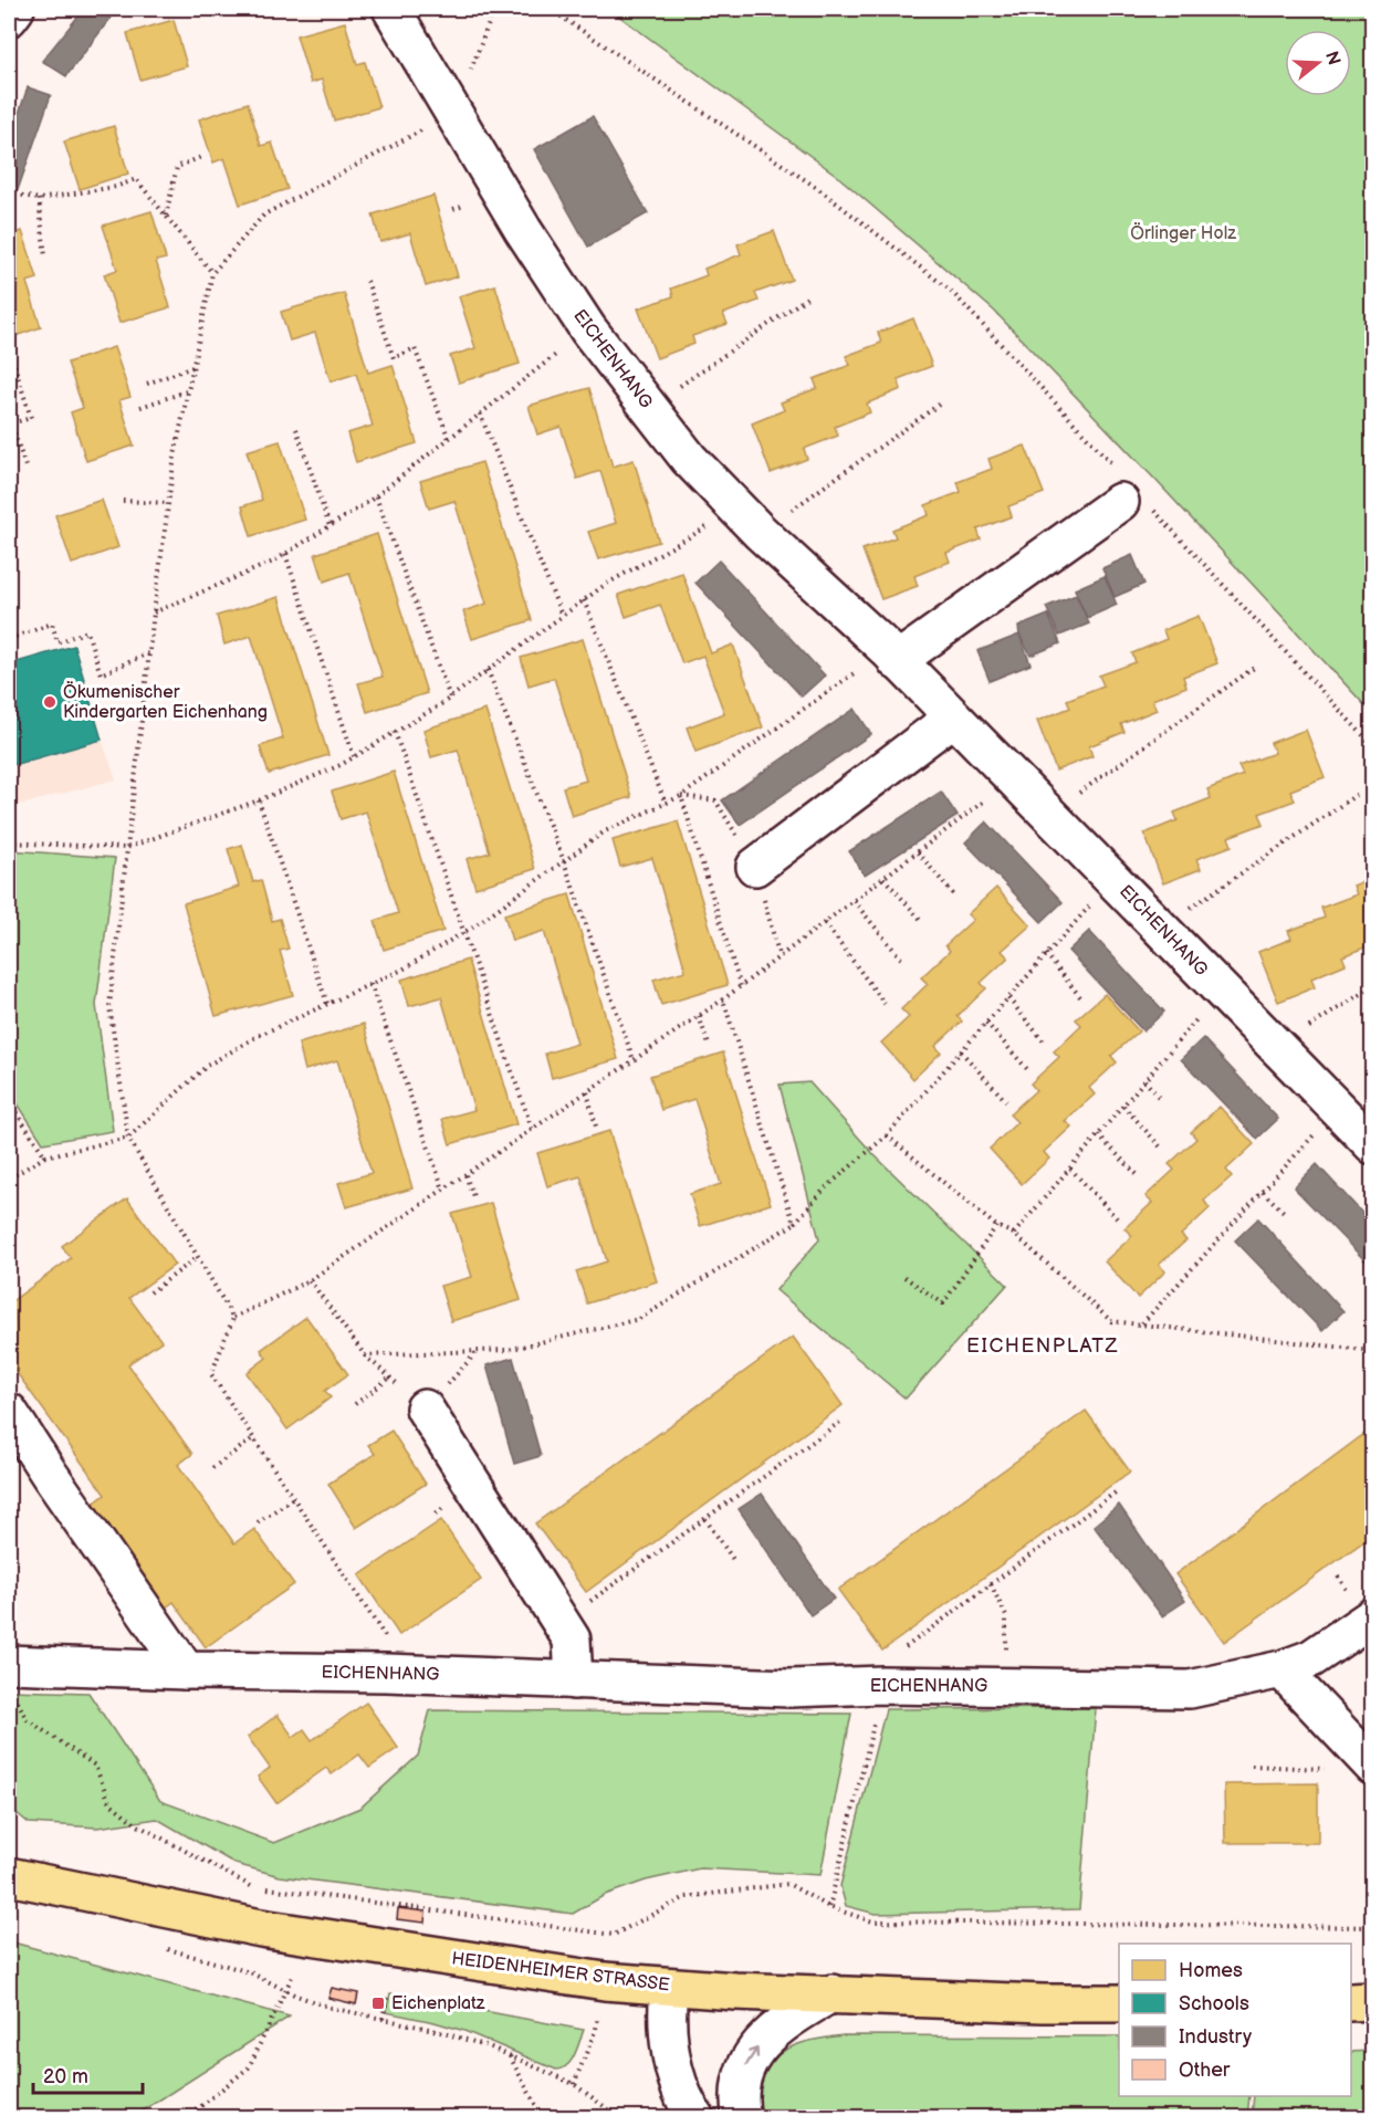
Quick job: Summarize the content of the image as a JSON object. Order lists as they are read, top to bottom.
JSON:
{
  "streets": {
    "main road": ["HEIDENHEIMER STRASSE"],
    "street": ["EICHENHANG"]
  },
  "districts": ["EICHENPLATZ"],
  "parks": ["Örlinger Holz"],
  "places": {
    "other": ["Ökumenischer Kindergarten Eichenhang"],
    "transit": ["Eichenplatz"]
  },
  "legend": [
    "Homes",
    "Schools",
    "Industry",
    "Other"
  ],
  "scale_bar": "20 m",
  "north": "right"
}
